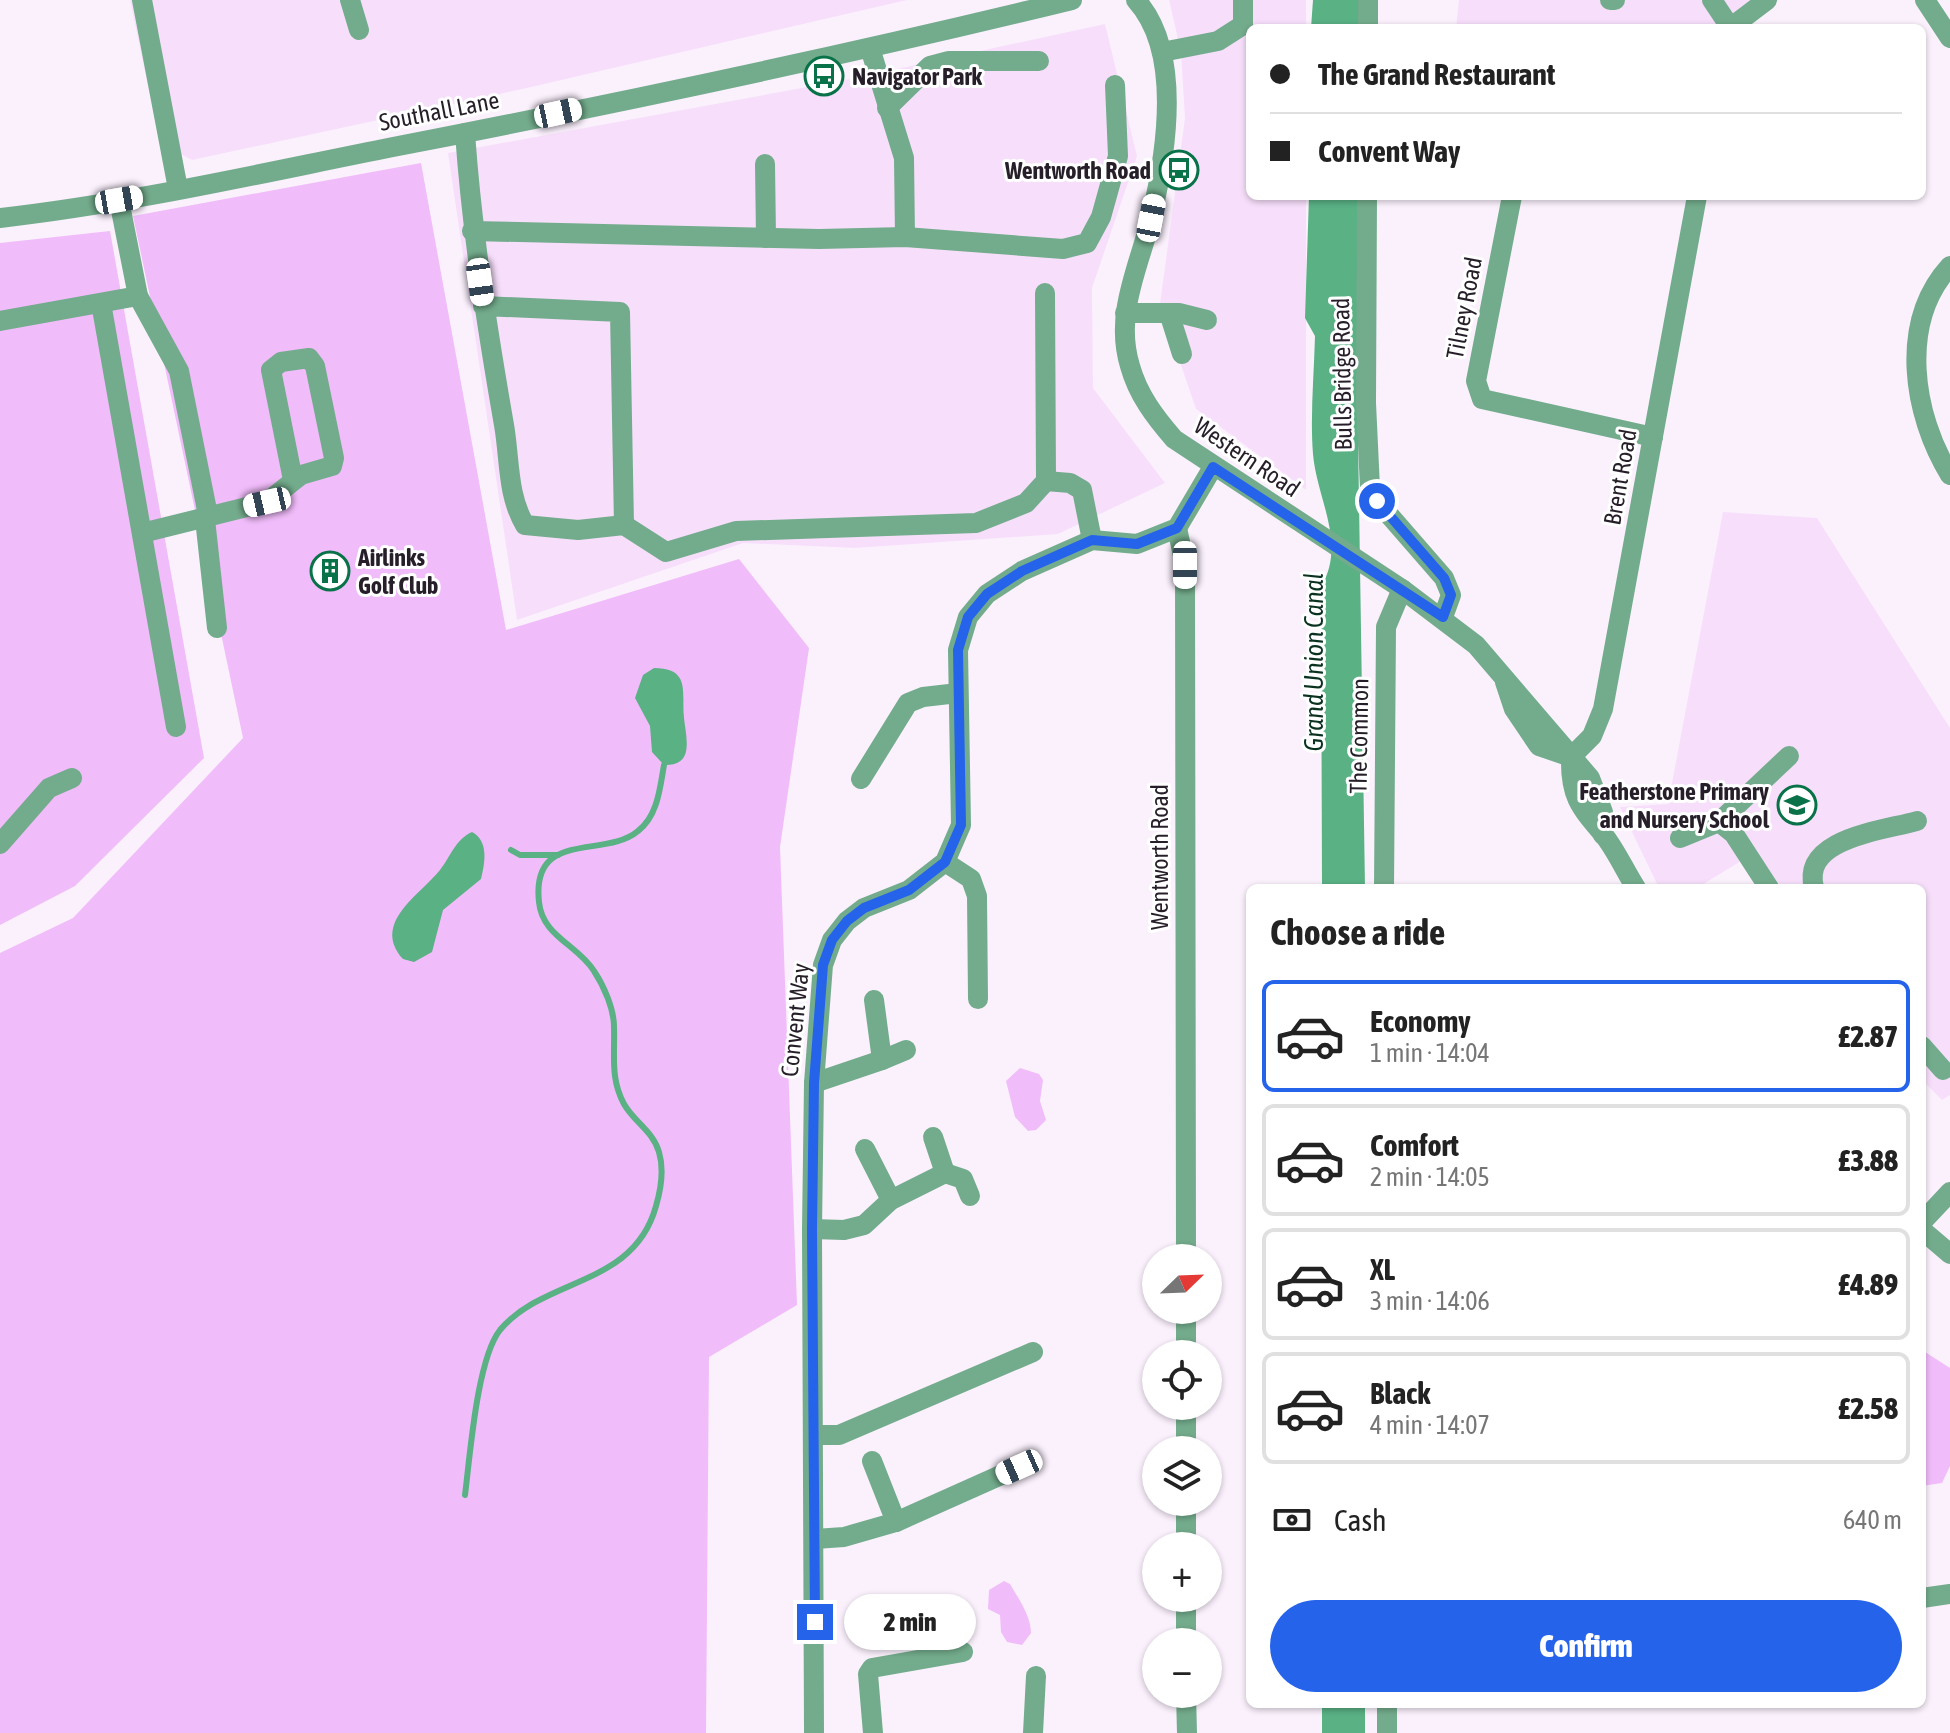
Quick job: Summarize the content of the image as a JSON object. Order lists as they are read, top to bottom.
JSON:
{
  "streets": {
    "street": [
      "Southall Lane",
      "Tilney Road",
      "Bulls Bridge Road",
      "Western Road",
      "Brent Road",
      "The Common",
      "Wentworth Road",
      "Convent Way"
    ]
  },
  "crossings": [
    ["Tilney Road", "Brent Road"],
    ["Bulls Bridge Road", "Western Road"],
    ["Western Road", "Brent Road"],
    ["Western Road", "The Common"],
    ["Wentworth Road", "Convent Way"]
  ],
  "water": ["Grand Union Canal"],
  "places": {
    "bus stop": ["Navigator Park", "Wentworth Road"],
    "building": ["Airlinks Golf Club"],
    "school or university": ["Featherstone Primary and Nursery School"]
  },
  "north": "top right",
  "page": {
    "banner": ["The Grand Restaurant", "Convent Way"],
    "heading": "Choose a ride",
    "list": [
      {
        "name": "Economy",
        "note": "1 min · 14:04",
        "value": "£2.87"
      },
      {
        "name": "Comfort",
        "note": "2 min · 14:05",
        "value": "£3.88"
      },
      {
        "name": "XL",
        "note": "3 min · 14:06",
        "value": "£4.89"
      },
      {
        "name": "Black",
        "note": "4 min · 14:07",
        "value": "£2.58"
      }
    ],
    "map_buttons": ["+", "−"],
    "pay": ["Cash", "640 m"],
    "buttons": "Confirm",
    "bubble": "2 min"
  }
}
